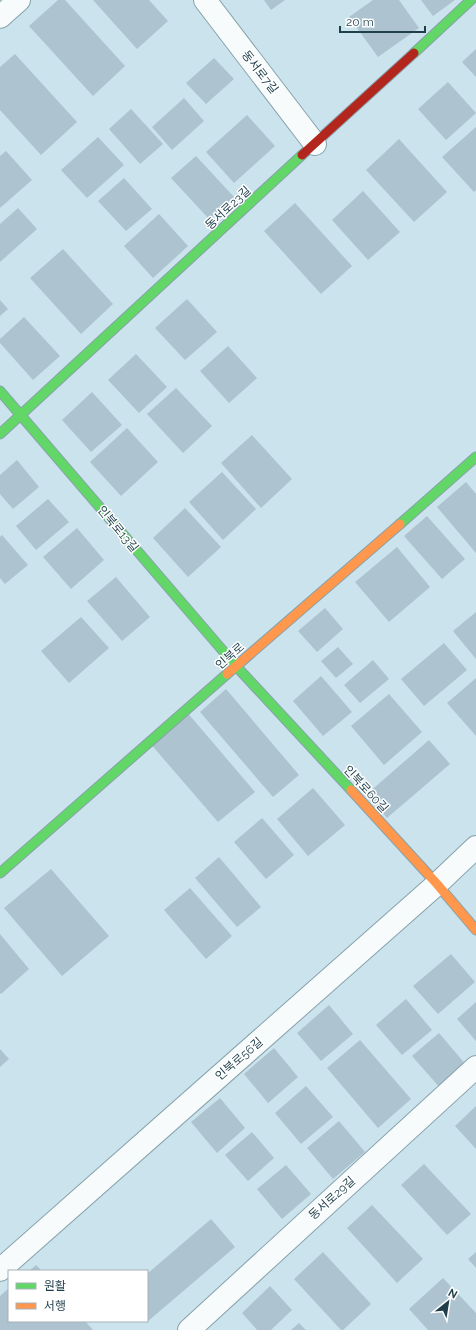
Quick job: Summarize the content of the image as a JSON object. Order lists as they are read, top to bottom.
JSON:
{
  "streets": {
    "street": [
      "동서로7길",
      "동서로23길",
      "인북로13길",
      "인북로",
      "인북로60길",
      "인북로56길",
      "동서로29길"
    ]
  },
  "crossings": [
    ["동서로7길", "동서로23길"],
    ["동서로23길", "인북로13길"],
    ["인북로13길", "인북로"],
    ["인북로13길", "인북로60길"],
    ["인북로", "인북로60길"],
    ["인북로60길", "인북로56길"]
  ],
  "legend": ["원활", "서행"],
  "scale_bar": "20 m",
  "north": "top right"
}
